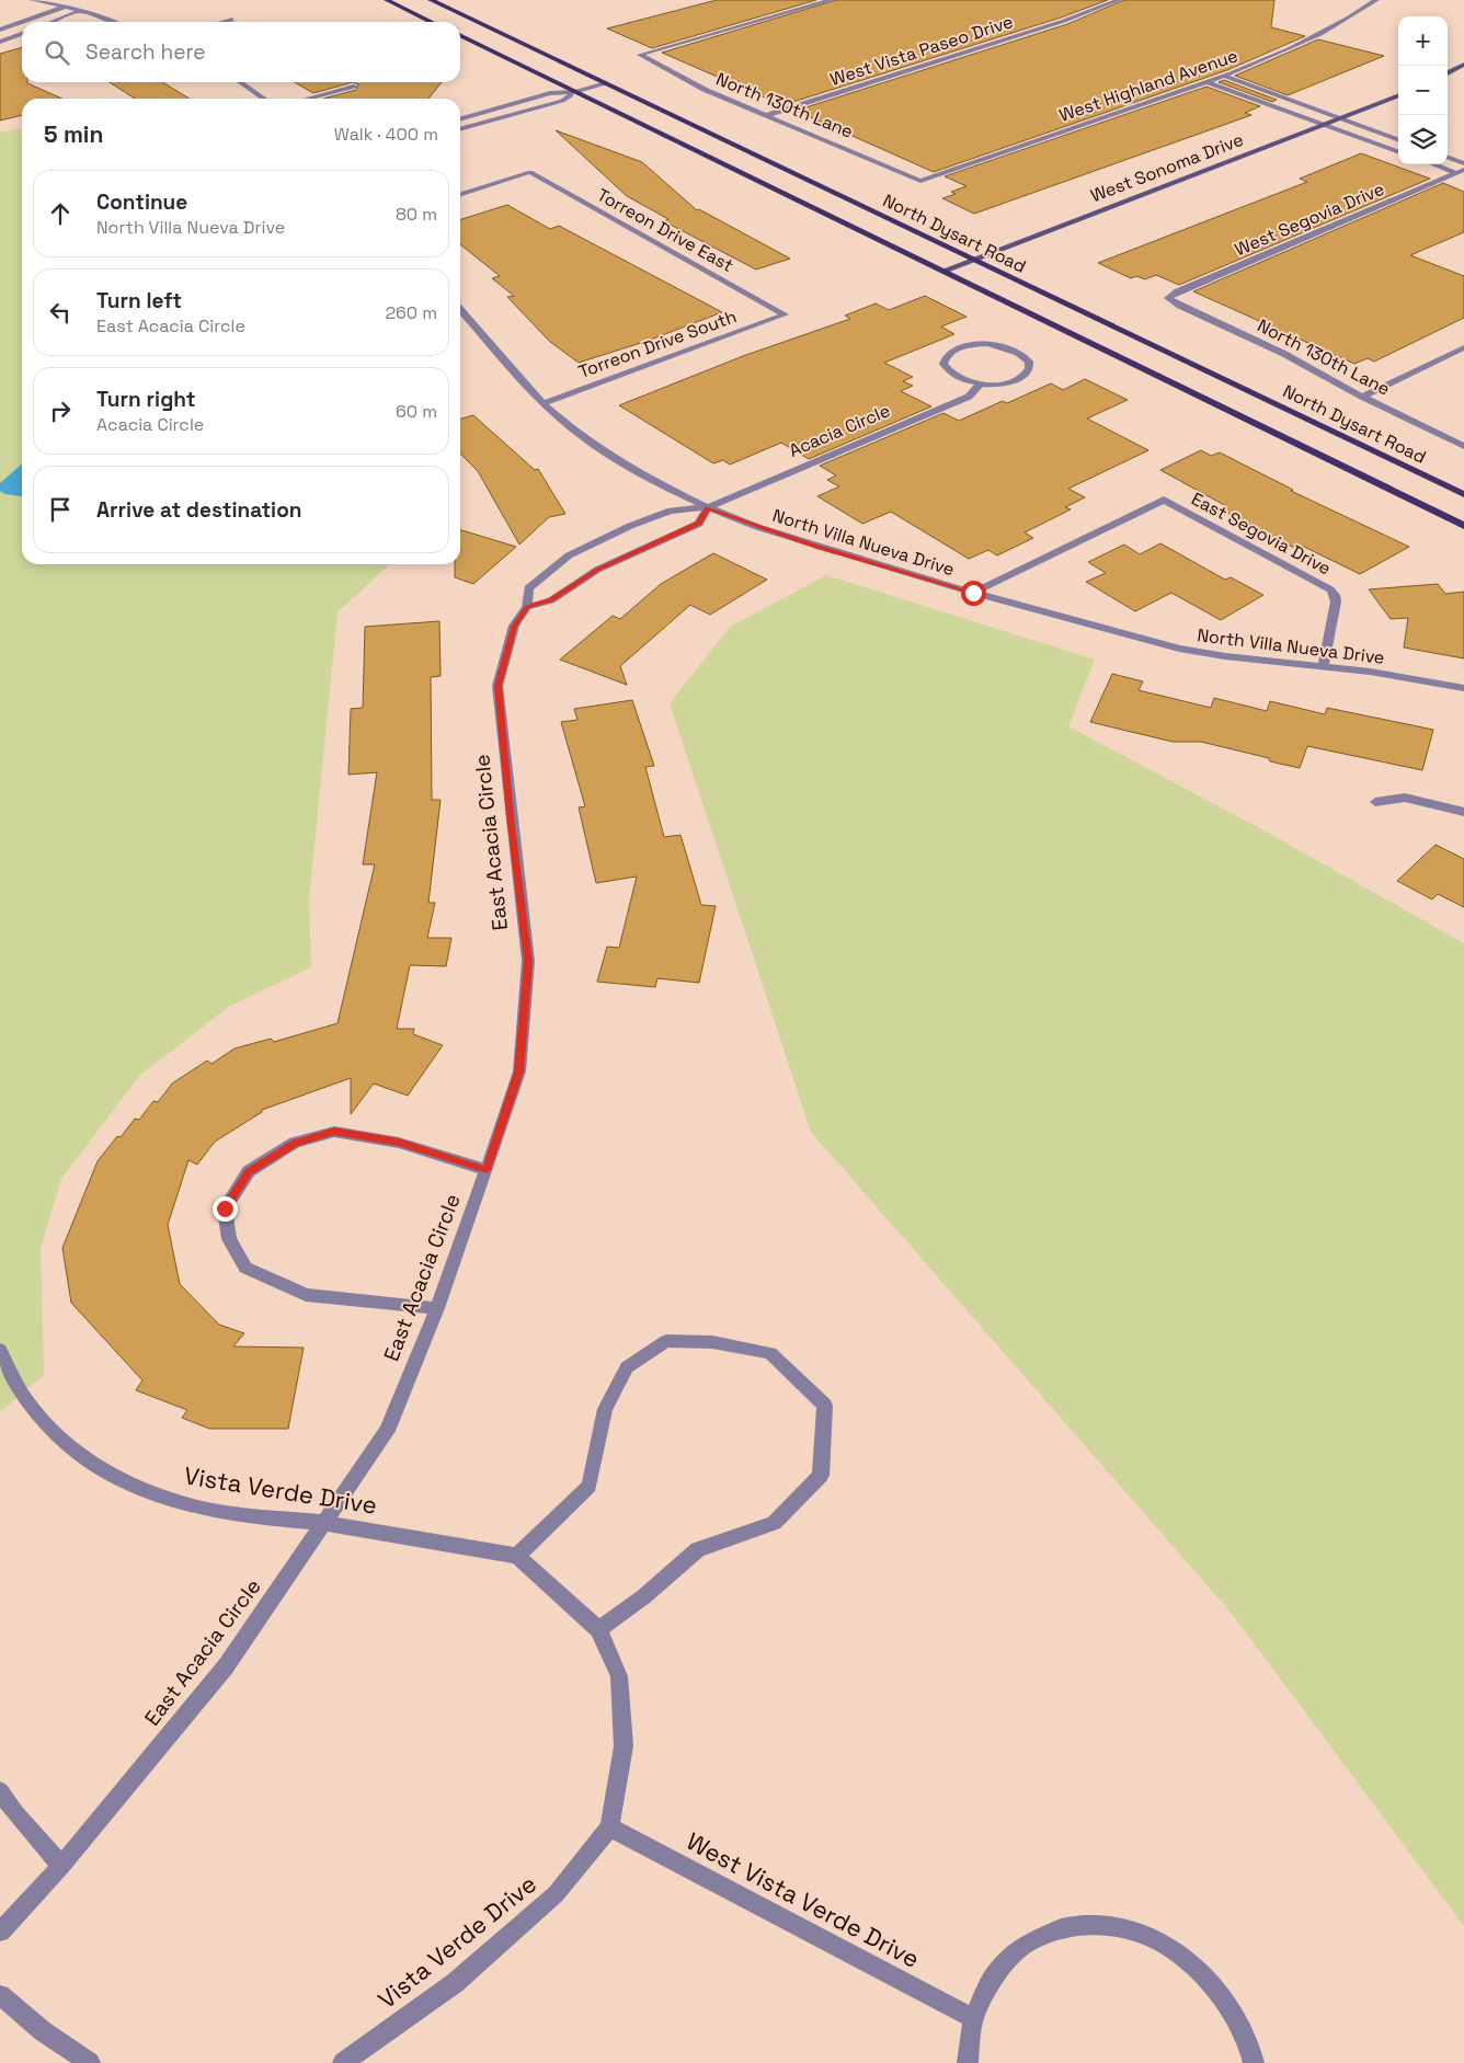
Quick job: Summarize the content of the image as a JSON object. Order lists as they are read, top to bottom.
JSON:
{
  "streets": {
    "main road": ["North Dysart Road"],
    "street": [
      "West Vista Paseo Drive",
      "West Highland Avenue",
      "North 130th Lane",
      "West Sonoma Drive",
      "West Segovia Drive",
      "Torreon Drive East",
      "Torreon Drive South",
      "Acacia Circle",
      "East Segovia Drive",
      "North Villa Nueva Drive",
      "East Acacia Circle",
      "Vista Verde Drive",
      "West Vista Verde Drive"
    ]
  },
  "crossings": [
    ["West Vista Paseo Drive", "North 130th Lane"],
    ["West Highland Avenue", "North 130th Lane"],
    ["North 130th Lane", "West Segovia Drive"],
    ["West Sonoma Drive", "North Dysart Road"],
    ["Torreon Drive East", "Torreon Drive South"],
    ["Torreon Drive South", "North Villa Nueva Drive"],
    ["Acacia Circle", "North Villa Nueva Drive"],
    ["Acacia Circle", "East Acacia Circle"],
    ["East Segovia Drive", "North Villa Nueva Drive"],
    ["North Villa Nueva Drive", "East Acacia Circle"],
    ["East Acacia Circle", "Vista Verde Drive"],
    ["Vista Verde Drive", "West Vista Verde Drive"]
  ],
  "page": {
    "map_buttons": ["+", "−"],
    "search": "Search here",
    "heading": ["5 min", "Walk · 400 m"],
    "list": [
      ["Continue", "North Villa Nueva Drive", "80 m"],
      ["Turn left", "East Acacia Circle", "260 m"],
      ["Turn right", "Acacia Circle", "60 m"],
      "Arrive at destination"
    ]
  }
}
